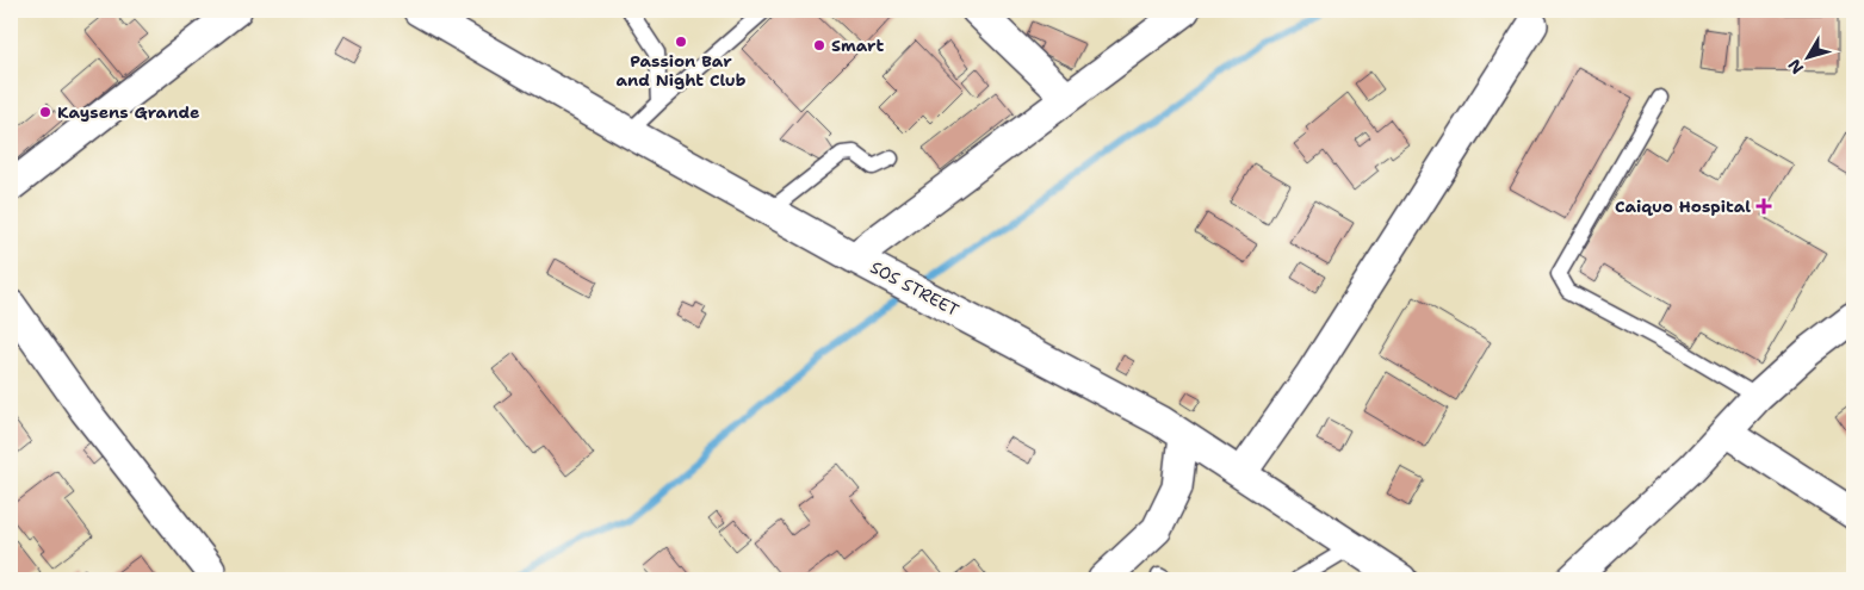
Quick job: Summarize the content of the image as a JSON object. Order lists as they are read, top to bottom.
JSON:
{
  "streets": {
    "street": ["SOS STREET"]
  },
  "places": {
    "other": ["Passion Bar and Night Club", "Smart", "Kaysens Grande"],
    "health": ["Caiquo Hospital"]
  },
  "north": "bottom left"
}
